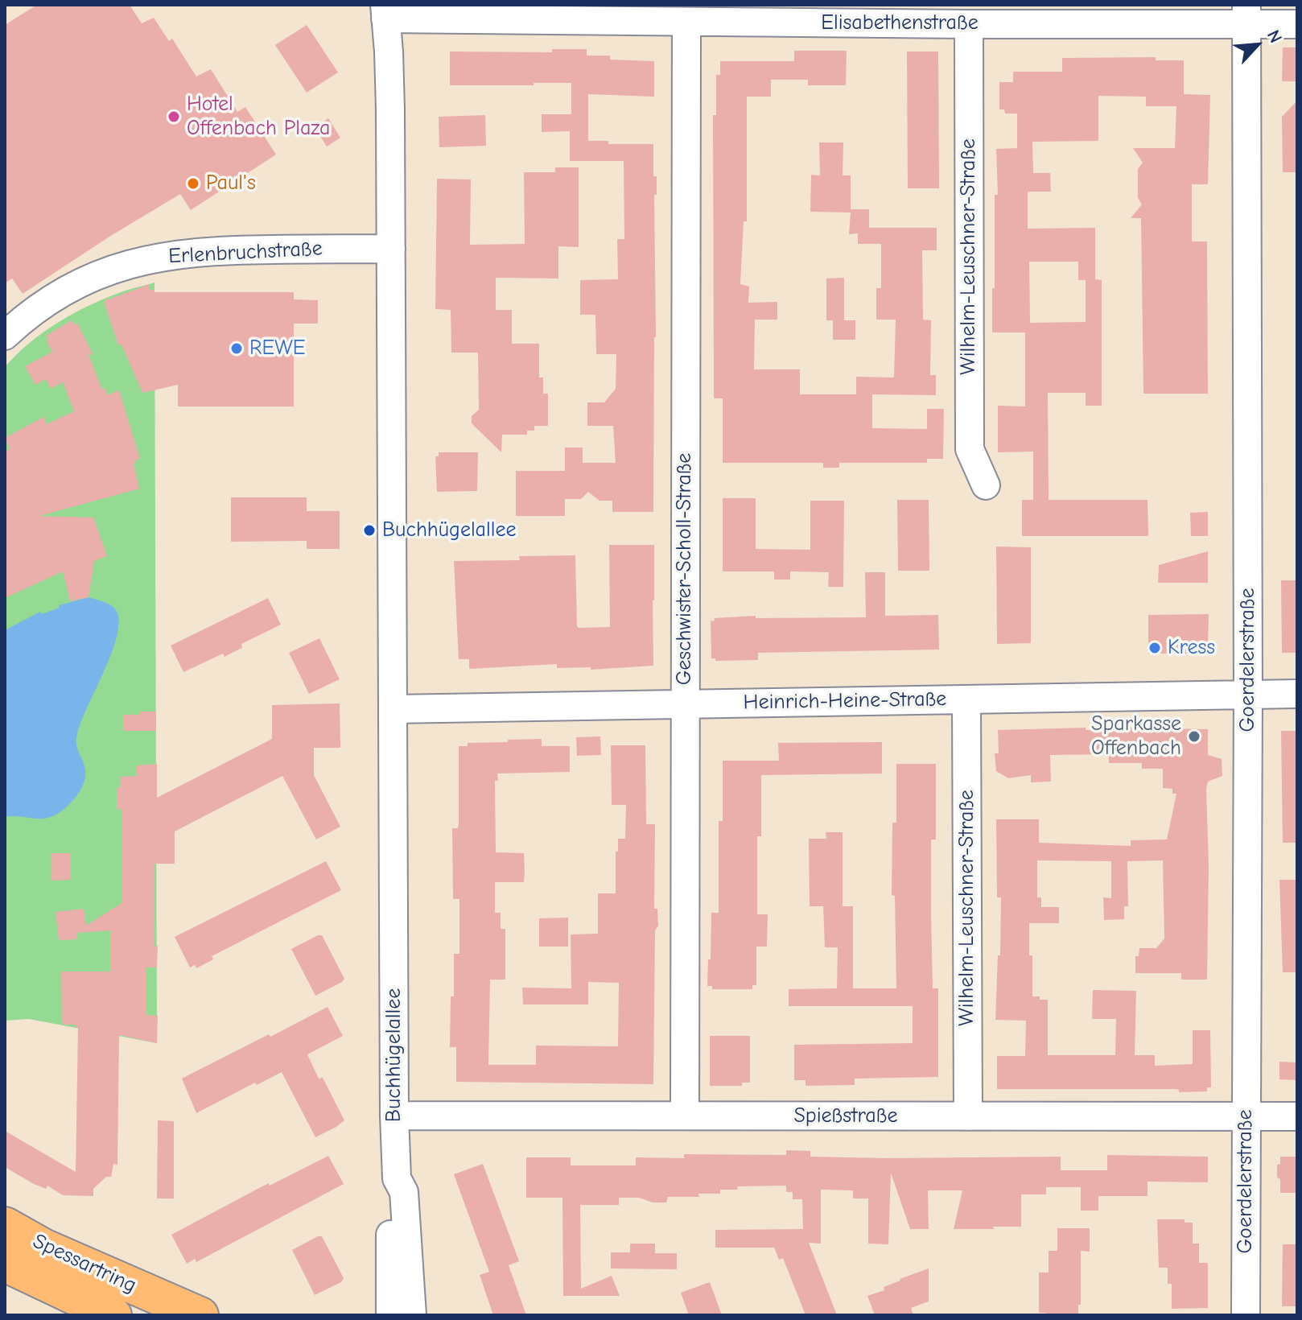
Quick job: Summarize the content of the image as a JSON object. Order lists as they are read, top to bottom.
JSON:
{
  "streets": {
    "main road": ["Spessartring"],
    "street": [
      "Elisabethenstraße",
      "Erlenbruchstraße",
      "Wilhelm-Leuschner-Straße",
      "Geschwister-Scholl-Straße",
      "Goerdelerstraße",
      "Heinrich-Heine-Straße",
      "Buchhügelallee",
      "Spießstraße"
    ]
  },
  "crossings": [
    ["Elisabethenstraße", "Wilhelm-Leuschner-Straße"],
    ["Elisabethenstraße", "Geschwister-Scholl-Straße"],
    ["Elisabethenstraße", "Goerdelerstraße"],
    ["Elisabethenstraße", "Buchhügelallee"],
    ["Erlenbruchstraße", "Buchhügelallee"],
    ["Wilhelm-Leuschner-Straße", "Heinrich-Heine-Straße"],
    ["Wilhelm-Leuschner-Straße", "Spießstraße"],
    ["Geschwister-Scholl-Straße", "Heinrich-Heine-Straße"],
    ["Geschwister-Scholl-Straße", "Spießstraße"],
    ["Goerdelerstraße", "Heinrich-Heine-Straße"],
    ["Goerdelerstraße", "Spießstraße"],
    ["Heinrich-Heine-Straße", "Buchhügelallee"],
    ["Buchhügelallee", "Spießstraße"]
  ],
  "places": [
    "Hotel Offenbach Plaza",
    "Paul's",
    "REWE",
    "Buchhügelallee",
    "Kress",
    "Sparkasse Offenbach"
  ],
  "north": "top right"
}
